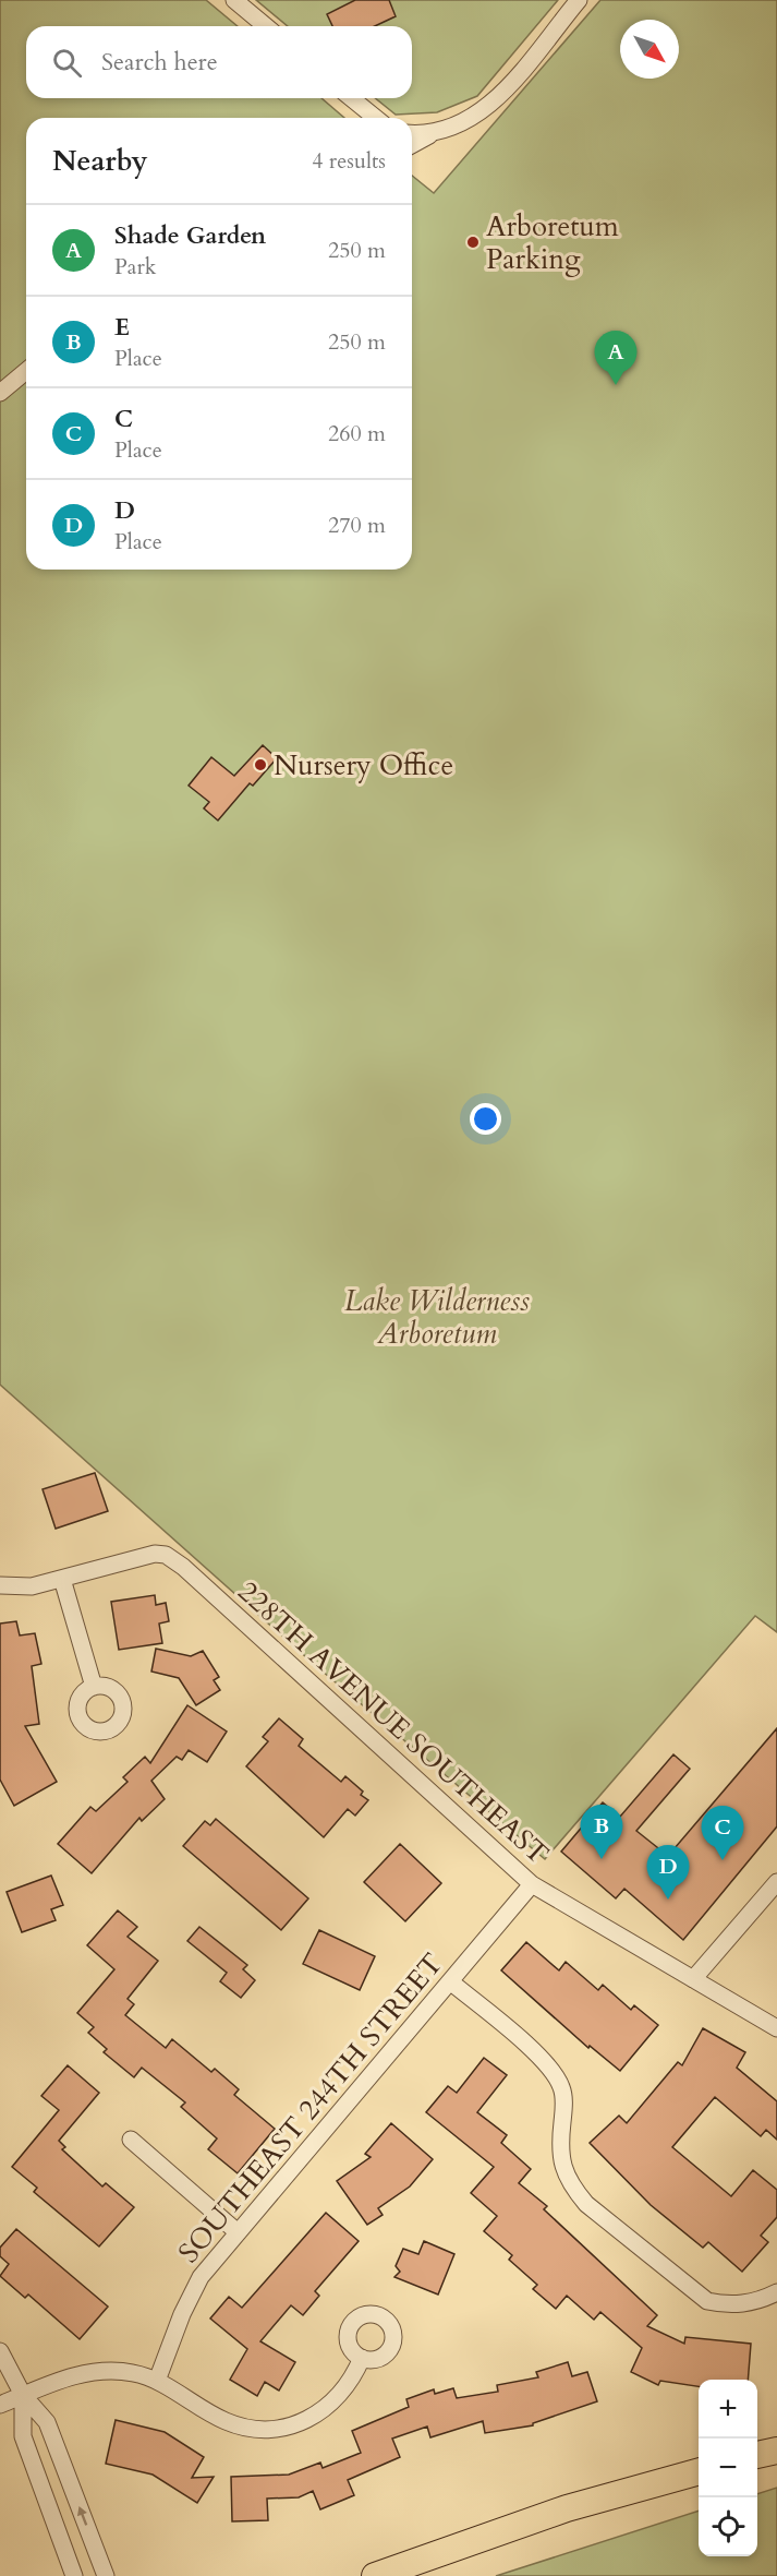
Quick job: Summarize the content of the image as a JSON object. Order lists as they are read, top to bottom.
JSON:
{
  "streets": {
    "street": ["228TH AVENUE SOUTHEAST", "SOUTHEAST 244TH STREET"]
  },
  "crossings": [
    ["228TH AVENUE SOUTHEAST", "SOUTHEAST 244TH STREET"]
  ],
  "parks": ["Lake Wilderness Arboretum"],
  "places": ["Arboretum Parking", "Nursery Office"],
  "north": "bottom right",
  "page": {
    "search": "Search here",
    "heading": ["Nearby", "4 results"],
    "list": [
      {
        "mark": "A",
        "name": "Shade Garden",
        "note": "Park",
        "value": "250 m"
      },
      {
        "mark": "B",
        "name": "E",
        "note": "Place",
        "value": "250 m"
      },
      {
        "mark": "C",
        "name": "C",
        "note": "Place",
        "value": "260 m"
      },
      {
        "mark": "D",
        "name": "D",
        "note": "Place",
        "value": "270 m"
      }
    ],
    "pins": [
      "A",
      "B",
      "C",
      "D"
    ],
    "map_buttons": ["+", "−"]
  }
}
